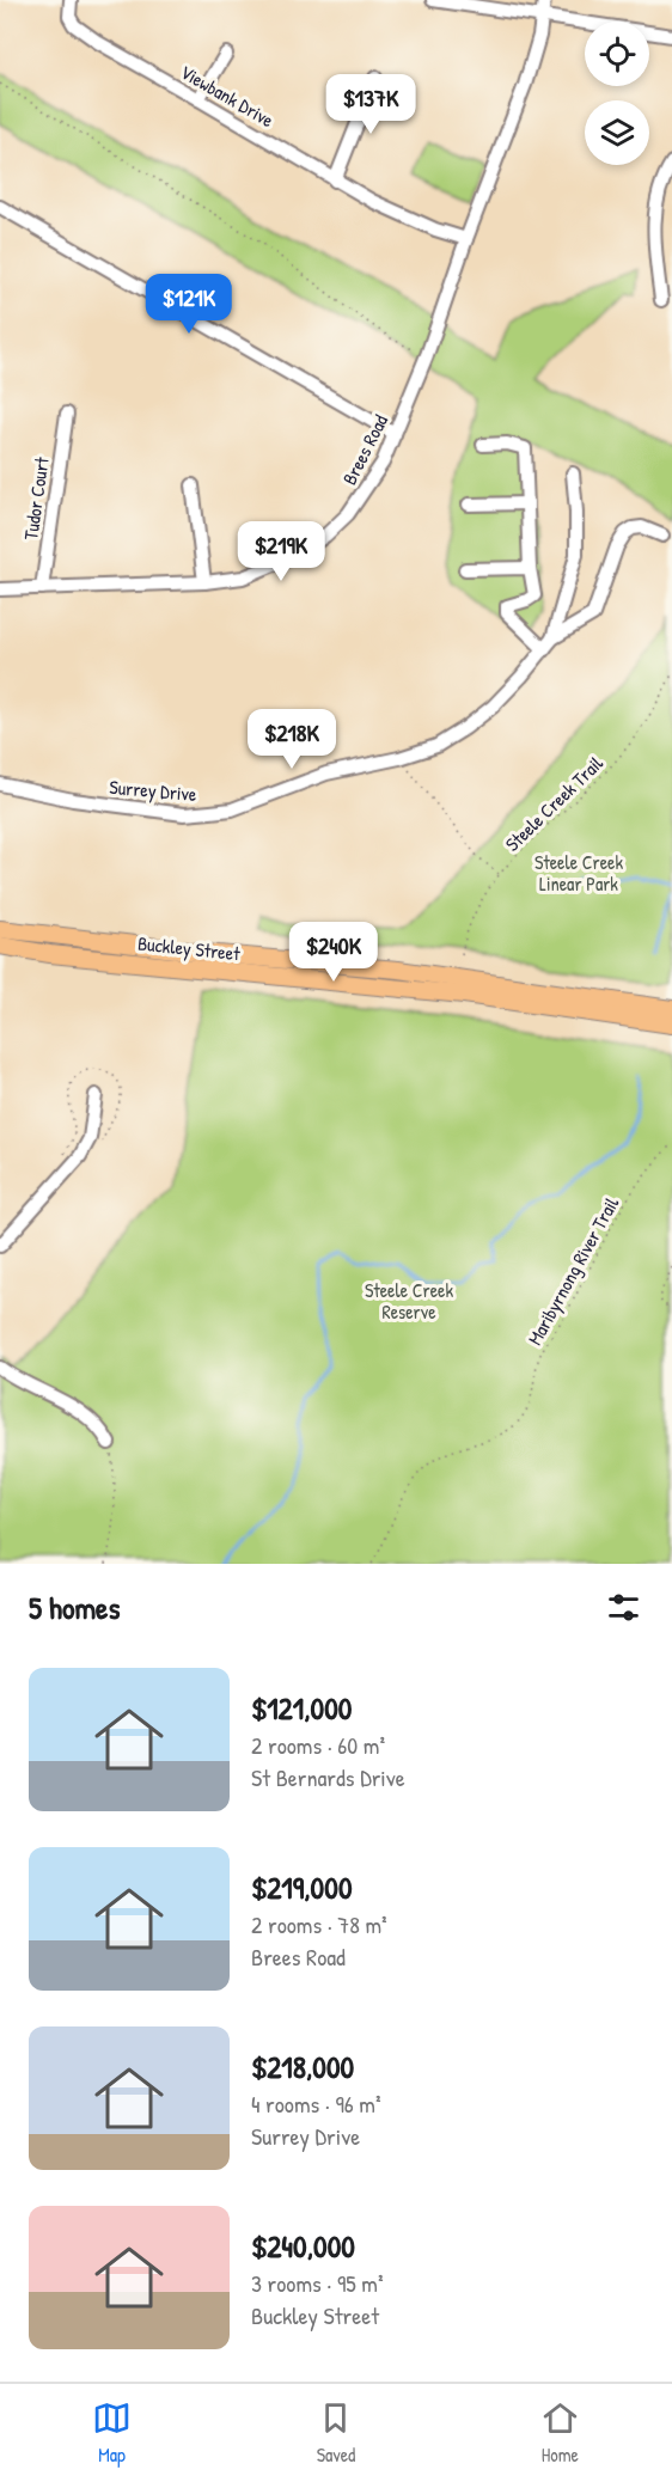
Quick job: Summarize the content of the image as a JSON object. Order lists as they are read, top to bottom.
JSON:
{
  "streets": {
    "main road": ["Buckley Street"],
    "street": [
      "Viewbank Drive",
      "Brees Road",
      "Tudor Court",
      "Surrey Drive"
    ],
    "path": ["Steele Creek Trail", "Maribyrnong River Trail"]
  },
  "crossings": [
    ["Viewbank Drive", "Brees Road"],
    ["Brees Road", "Tudor Court"]
  ],
  "parks": ["Steele Creek Linear Park", "Steele Creek Reserve"],
  "page": {
    "price": [
      "$137K",
      "$121K",
      "$219K",
      "$218K",
      "$240K"
    ],
    "heading": "5 homes",
    "list": [
      {
        "name": "$121,000",
        "note": "2 rooms · 60 m² · St Bernards Drive"
      },
      {
        "name": "$219,000",
        "note": "2 rooms · 78 m² · Brees Road"
      },
      {
        "name": "$218,000",
        "note": "4 rooms · 96 m² · Surrey Drive"
      },
      {
        "name": "$240,000",
        "note": "3 rooms · 95 m² · Buckley Street"
      }
    ],
    "tabs": ["Map", "Saved", "Home"]
  }
}
